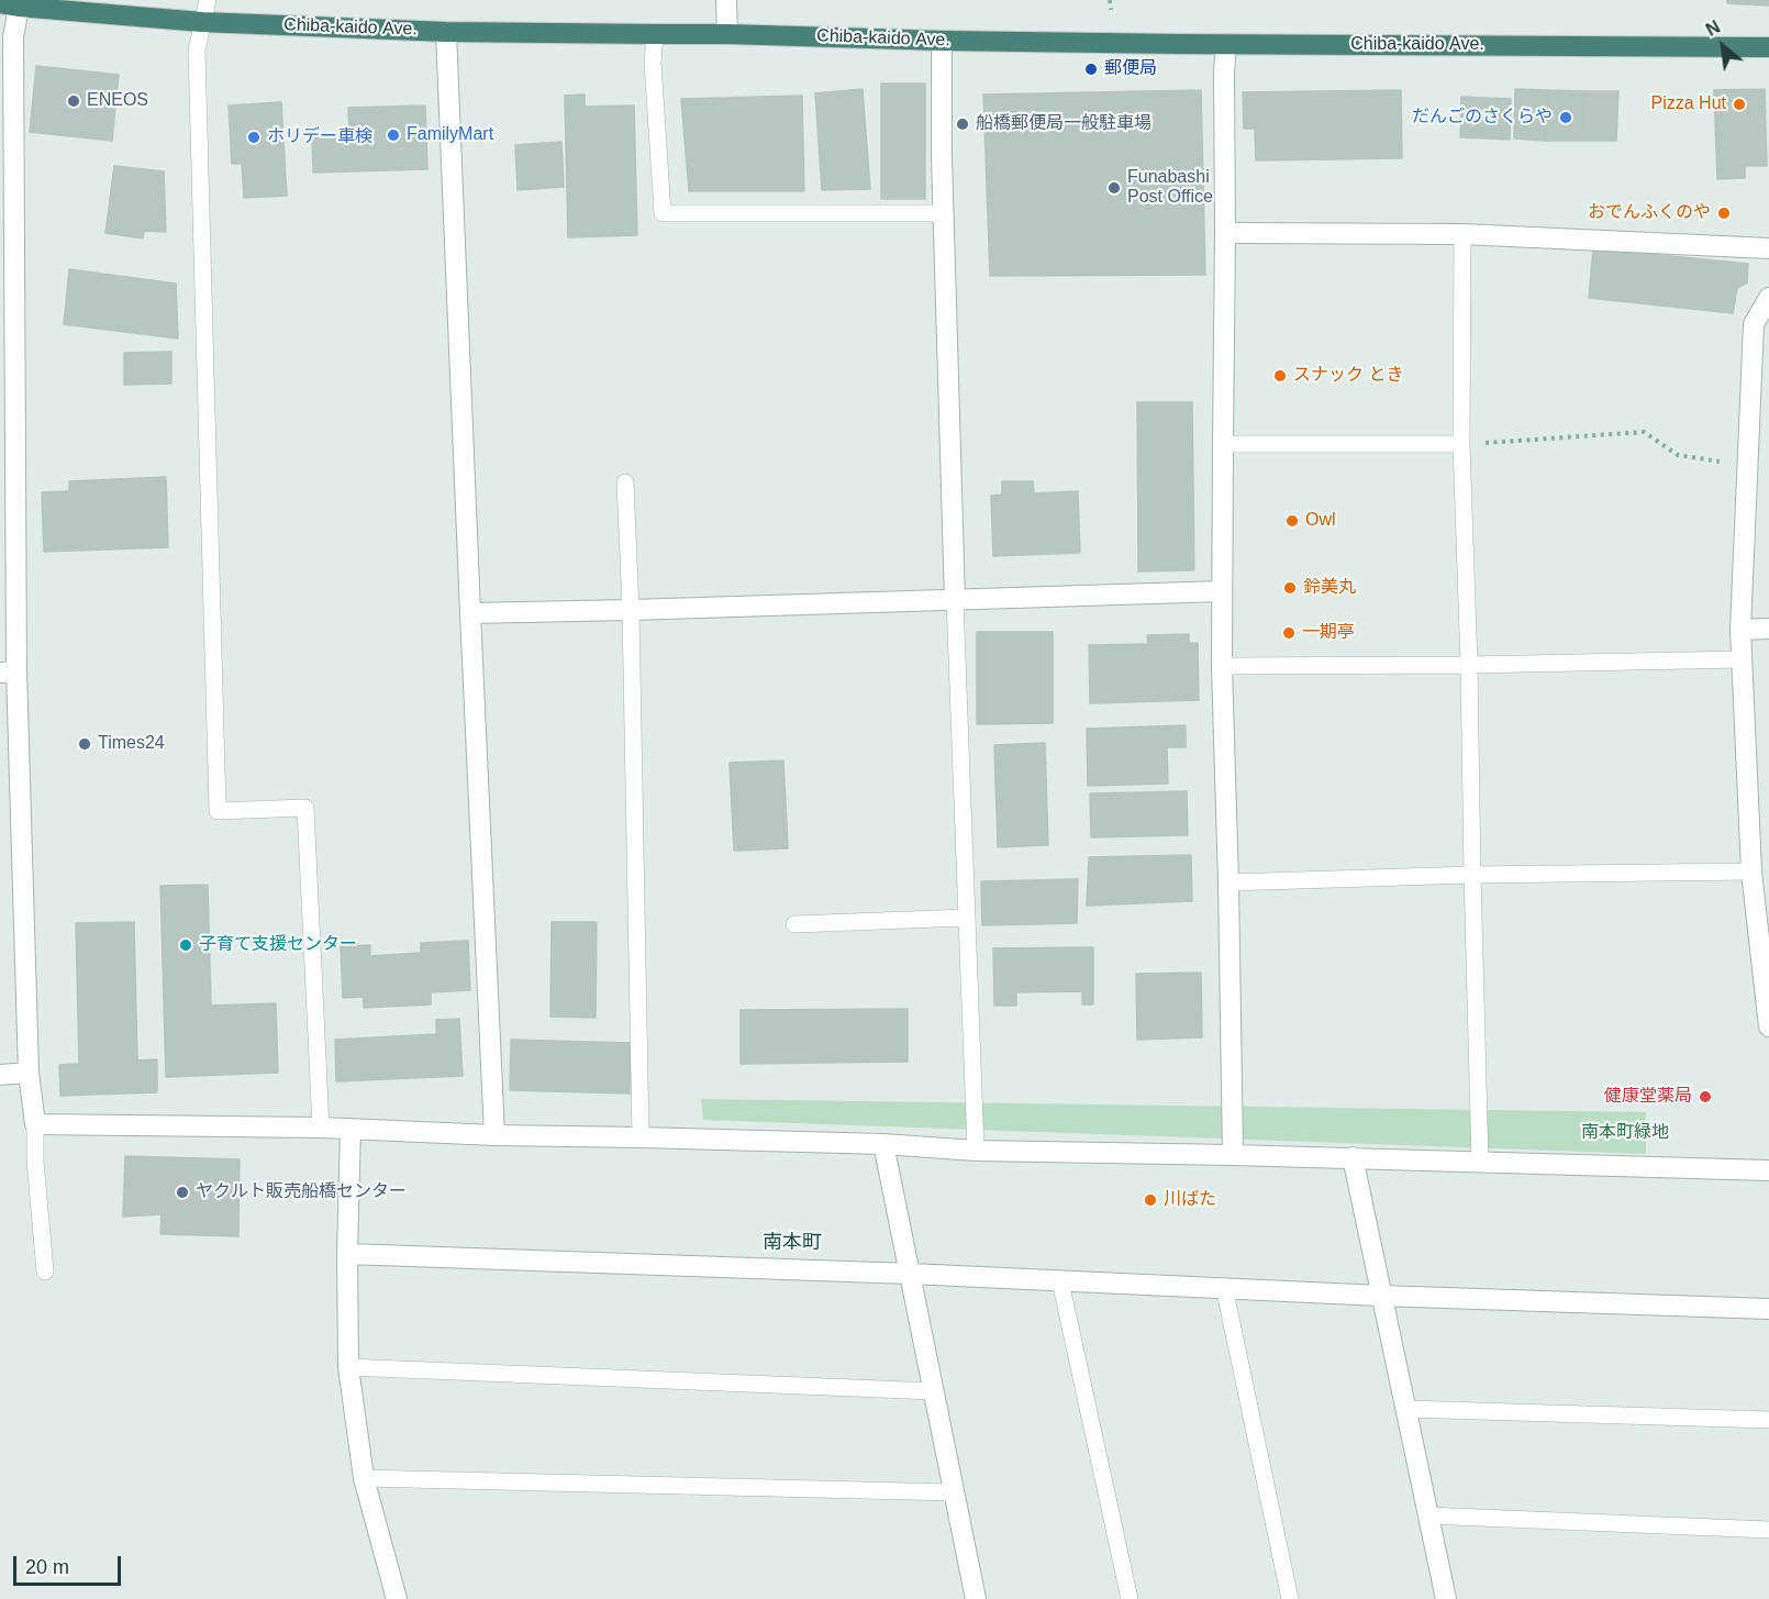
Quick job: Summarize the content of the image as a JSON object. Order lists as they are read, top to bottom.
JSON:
{
  "streets": {
    "highway": ["Chiba-kaido Ave."]
  },
  "districts": ["南本町"],
  "parks": ["南本町緑地"],
  "places": [
    "郵便局",
    "ENEOS",
    "Pizza Hut",
    "だんごのさくらや",
    "船橋郵便局一般駐車場",
    "FamilyMart",
    "ホリデー車検",
    "Funabashi Post Office",
    "おでんふくのや",
    "スナック とき",
    "Owl",
    "鈴美丸",
    "一期亭",
    "Times24",
    "子育て支援センター",
    "健康堂薬局",
    "ヤクルト販売船橋センター",
    "川ばた"
  ],
  "scale_bar": "20 m",
  "north": "top left"
}
